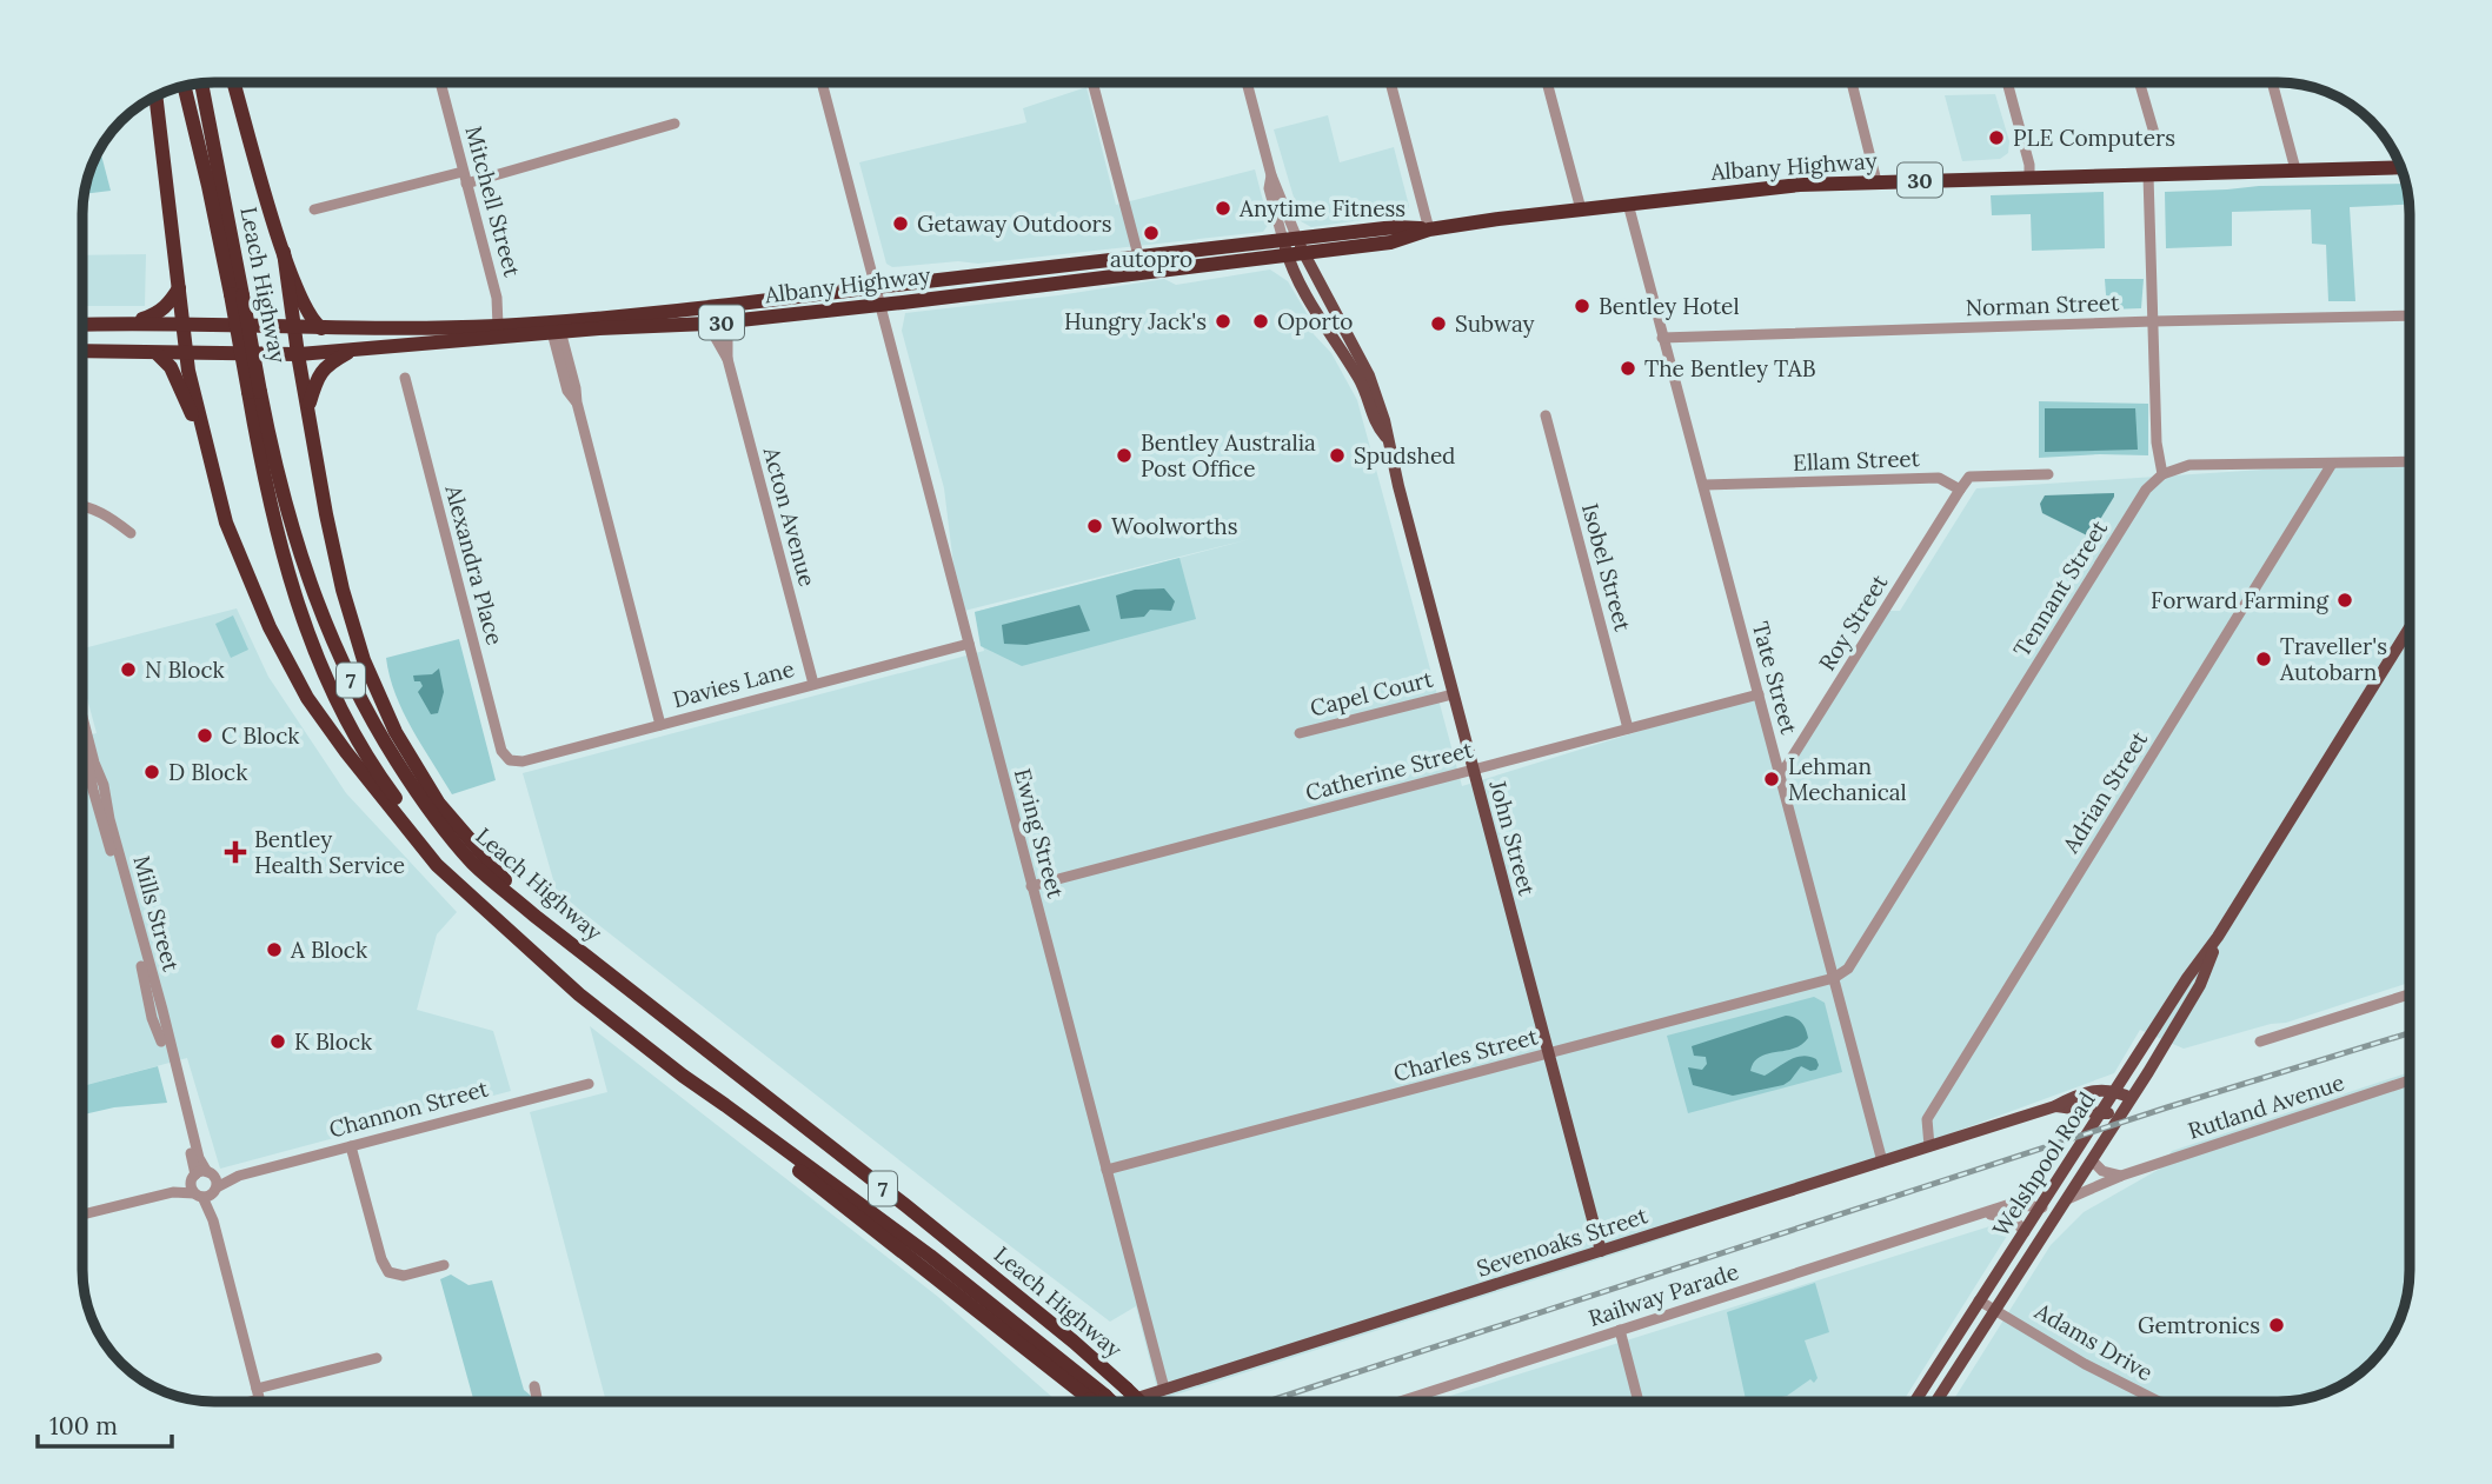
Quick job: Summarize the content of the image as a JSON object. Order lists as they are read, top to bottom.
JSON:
{
  "streets": {
    "highway": [
      "Albany Highway",
      "30",
      "Leach Highway",
      "7"
    ],
    "main road": ["John Street", "Welshpool Road", "Sevenoaks Street"],
    "street": [
      "Mitchell Street",
      "Norman Street",
      "Ellam Street",
      "Acton Avenue",
      "Alexandra Place",
      "Isobel Street",
      "Tennant Street",
      "Roy Street",
      "Tate Street",
      "Davies Lane",
      "Capel Court",
      "Catherine Street",
      "Adrian Street",
      "Ewing Street",
      "Mills Street",
      "Charles Street",
      "Rutland Avenue",
      "Channon Street",
      "Railway Parade",
      "Adams Drive"
    ]
  },
  "crossings": [
    ["Albany Highway", "Mitchell Street"],
    ["Albany Highway", "Acton Avenue"],
    ["Albany Highway", "Tate Street"],
    ["Albany Highway", "Ewing Street"],
    ["Albany Highway", "John Street"],
    ["Leach Highway", "7"],
    ["Norman Street", "Tate Street"],
    ["Ellam Street", "Roy Street"],
    ["Ellam Street", "Tate Street"],
    ["Acton Avenue", "Davies Lane"],
    ["Alexandra Place", "Davies Lane"],
    ["Isobel Street", "Catherine Street"],
    ["Tennant Street", "Tate Street"],
    ["Tennant Street", "Charles Street"],
    ["Roy Street", "Tate Street"],
    ["Tate Street", "Catherine Street"],
    ["Tate Street", "Charles Street"],
    ["Tate Street", "Sevenoaks Street"],
    ["Davies Lane", "Ewing Street"],
    ["Capel Court", "John Street"],
    ["Catherine Street", "Ewing Street"],
    ["Catherine Street", "John Street"],
    ["Adrian Street", "Sevenoaks Street"],
    ["Ewing Street", "Charles Street"],
    ["Ewing Street", "Sevenoaks Street"],
    ["John Street", "Charles Street"],
    ["John Street", "Sevenoaks Street"],
    ["Mills Street", "Channon Street"],
    ["Rutland Avenue", "Welshpool Road"],
    ["Welshpool Road", "Sevenoaks Street"],
    ["Welshpool Road", "Railway Parade"],
    ["Welshpool Road", "Adams Drive"]
  ],
  "places": {
    "other": [
      "PLE Computers",
      "Anytime Fitness",
      "Getaway Outdoors",
      "autopro",
      "Bentley Hotel",
      "Hungry Jack's",
      "Oporto",
      "Subway",
      "The Bentley TAB",
      "Bentley Australia Post Office",
      "Spudshed",
      "Woolworths",
      "Forward Farming",
      "Traveller's Autobarn",
      "N Block",
      "C Block",
      "D Block",
      "Lehman Mechanical",
      "A Block",
      "K Block",
      "Gemtronics"
    ],
    "health": ["Bentley Health Service"]
  },
  "scale_bar": "100 m"
}
